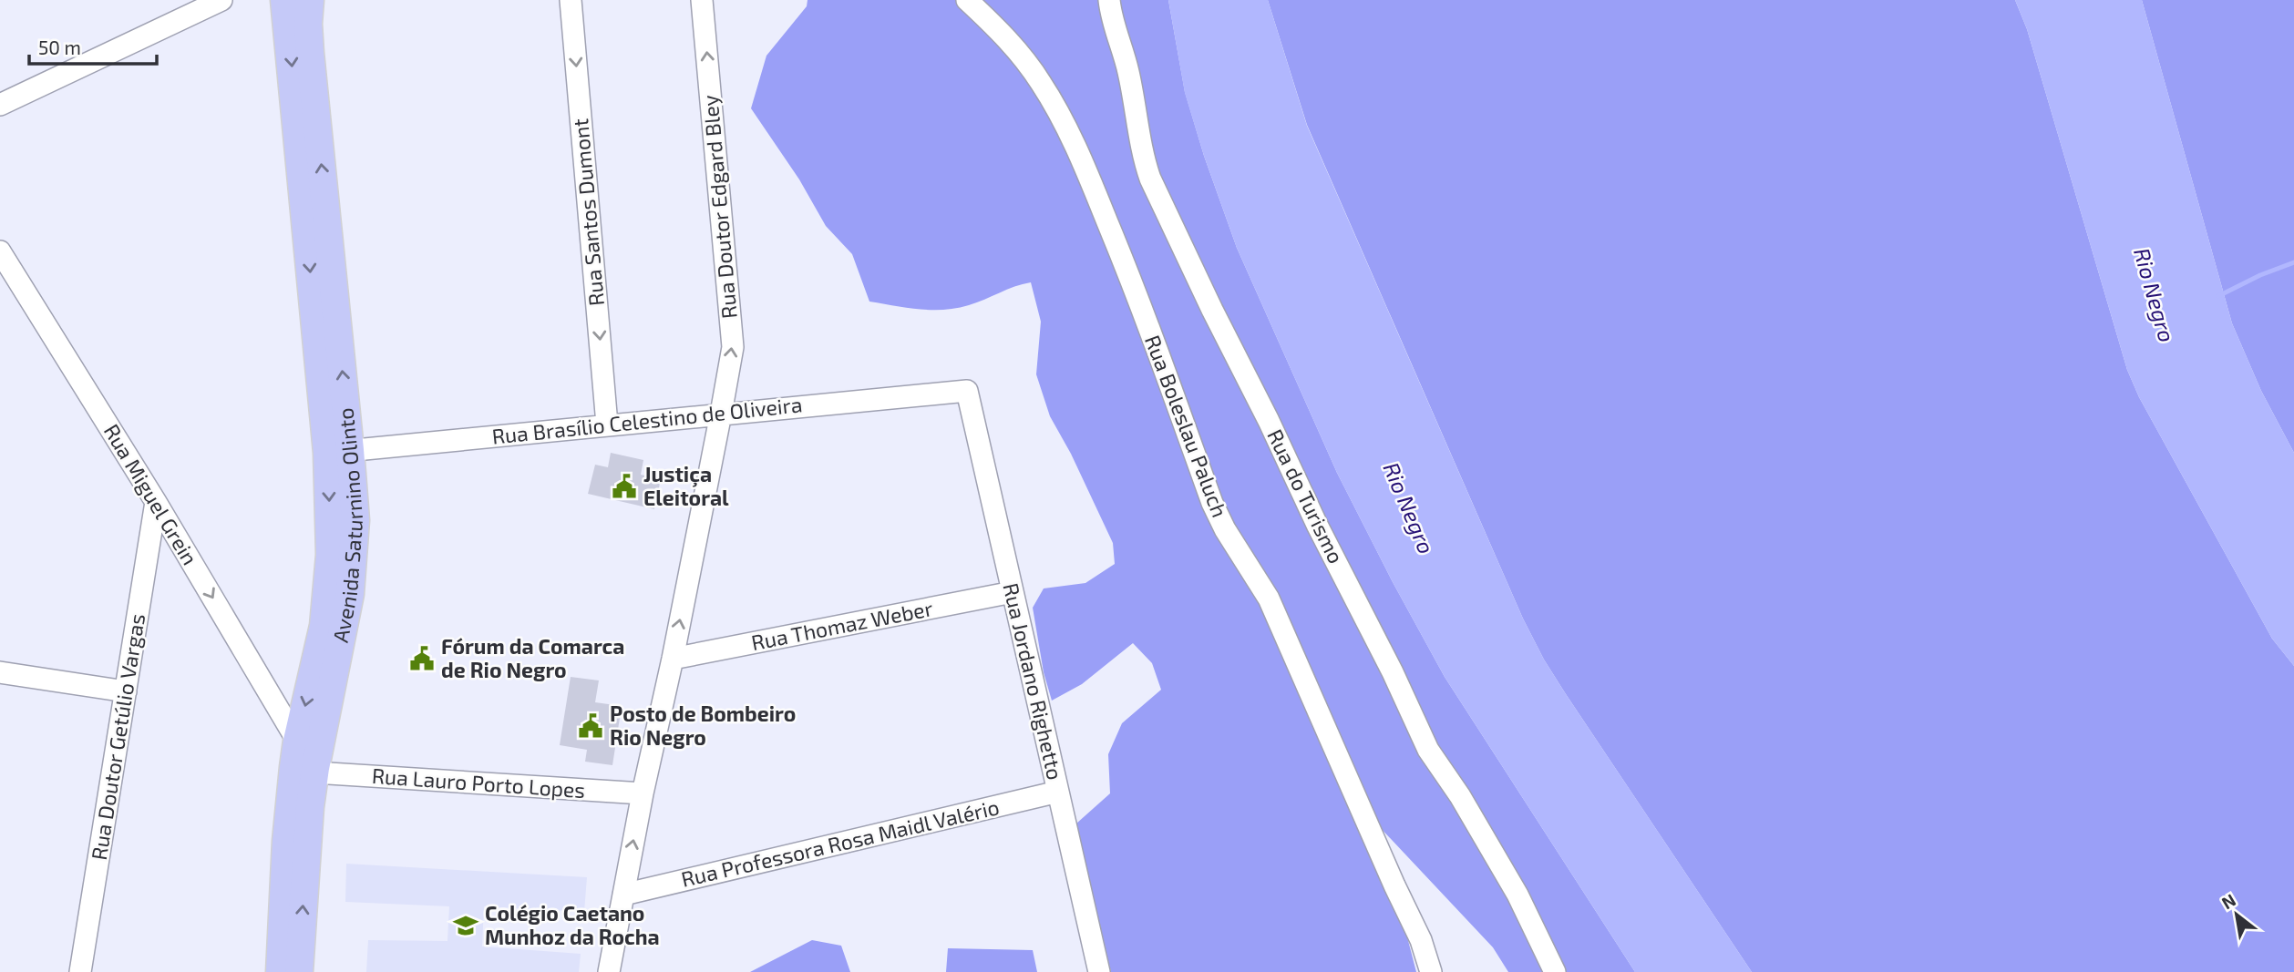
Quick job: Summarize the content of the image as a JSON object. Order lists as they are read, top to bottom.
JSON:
{
  "streets": {
    "main road": ["Avenida Saturnino Olinto"],
    "street": [
      "Rua Doutor Edgard Bley",
      "Rua Santos Dumont",
      "Rua Brasílio Celestino de Oliveira",
      "Rua Boleslau Paluch",
      "Rua Miguel Grein",
      "Rua do Turismo",
      "Rua Thomaz Weber",
      "Rua Jordano Righetto",
      "Rua Doutor Getúlio Vargas",
      "Rua Lauro Porto Lopes",
      "Rua Professora Rosa Maidl Valério"
    ]
  },
  "crossings": [
    ["Rua Doutor Edgard Bley", "Rua Brasílio Celestino de Oliveira"],
    ["Rua Doutor Edgard Bley", "Rua Thomaz Weber"],
    ["Rua Doutor Edgard Bley", "Rua Lauro Porto Lopes"],
    ["Rua Doutor Edgard Bley", "Rua Professora Rosa Maidl Valério"],
    ["Rua Santos Dumont", "Rua Brasílio Celestino de Oliveira"],
    ["Rua Brasílio Celestino de Oliveira", "Avenida Saturnino Olinto"],
    ["Rua Brasílio Celestino de Oliveira", "Rua Jordano Righetto"],
    ["Rua Miguel Grein", "Avenida Saturnino Olinto"],
    ["Rua Miguel Grein", "Rua Doutor Getúlio Vargas"],
    ["Rua Miguel Grein", "Rua Lauro Porto Lopes"],
    ["Avenida Saturnino Olinto", "Rua Lauro Porto Lopes"],
    ["Rua Thomaz Weber", "Rua Jordano Righetto"],
    ["Rua Jordano Righetto", "Rua Professora Rosa Maidl Valério"]
  ],
  "one_way": ["Rua Doutor Edgard Bley", "Rua Santos Dumont", "Rua Miguel Grein"],
  "water": ["Rio Negro"],
  "places": {
    "public building": ["Justiça Eleitoral", "Fórum da Comarca de Rio Negro", "Posto de Bombeiro Rio Negro"],
    "school or university": ["Colégio Caetano Munhoz da Rocha"]
  },
  "scale_bar": "50 m",
  "north": "top left"
}
